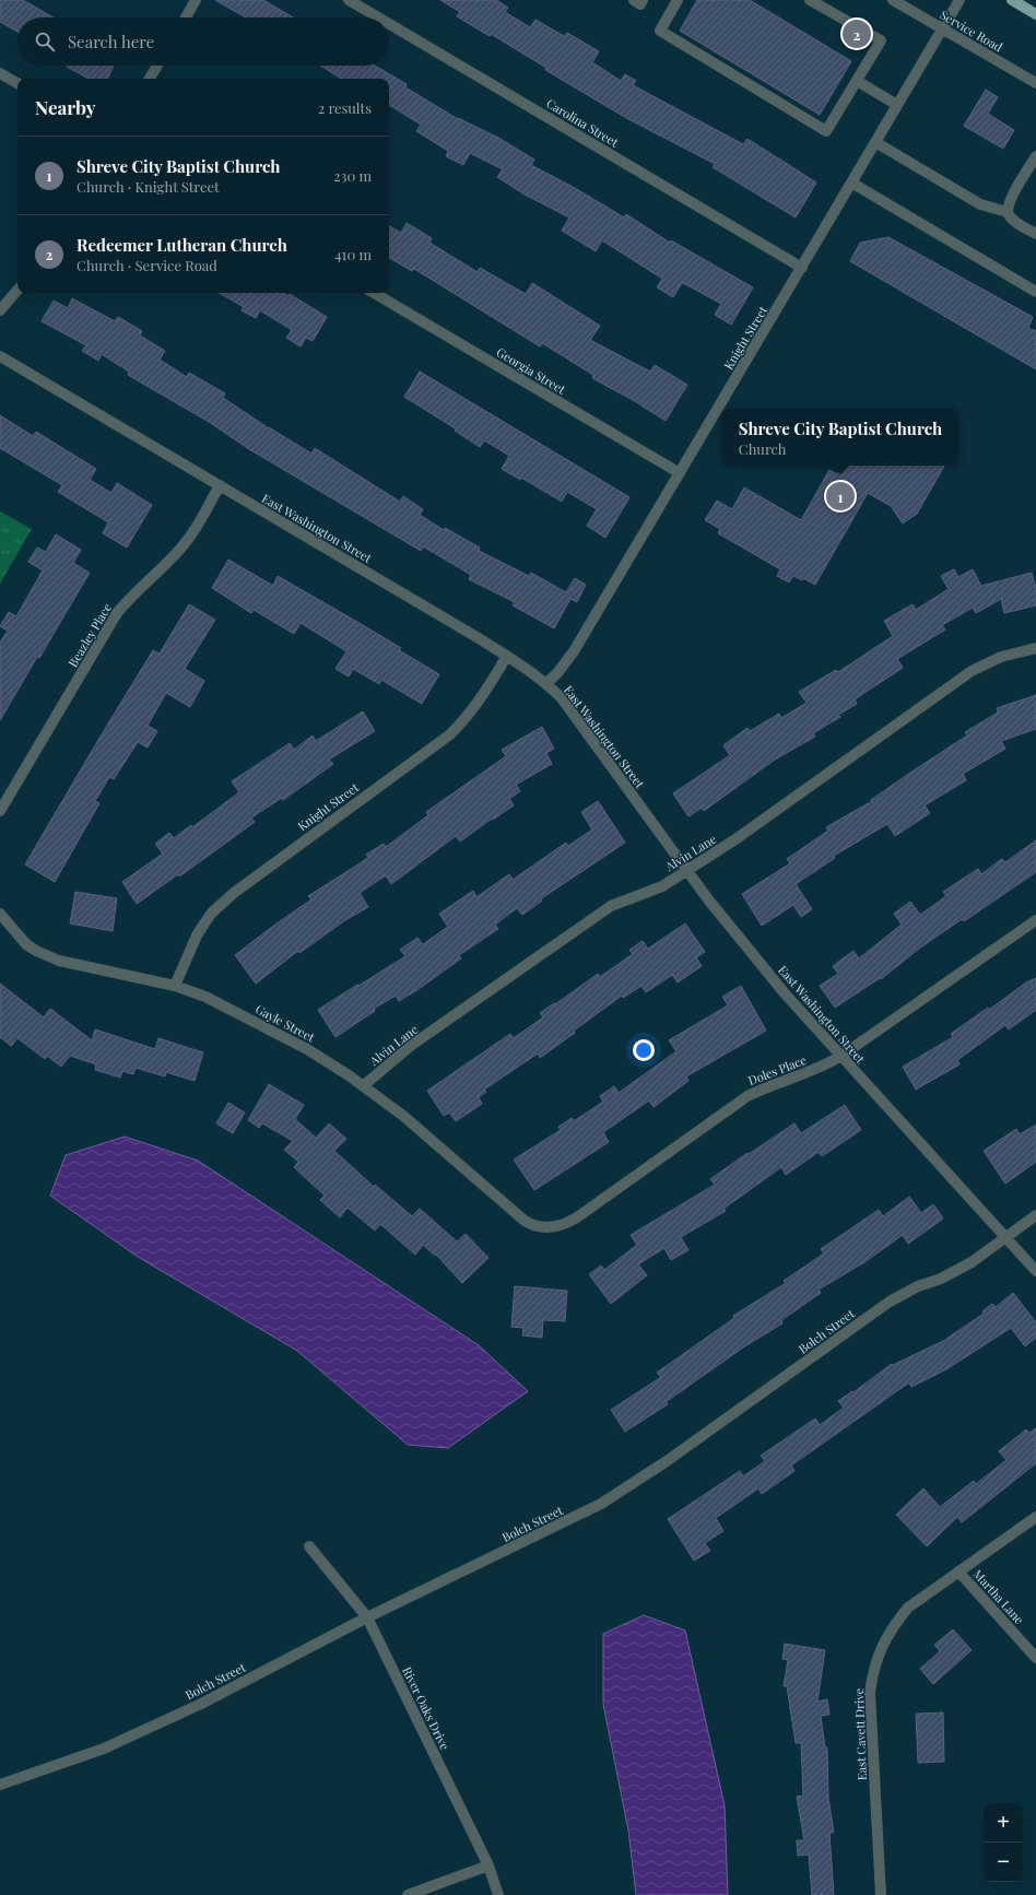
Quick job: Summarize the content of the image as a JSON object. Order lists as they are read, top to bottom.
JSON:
{
  "streets": {
    "street": [
      "Service Road",
      "Carolina Street",
      "Knight Street",
      "Georgia Street",
      "East Washington Street",
      "Beazley Place",
      "Alvin Lane",
      "Gayle Street",
      "Doles Place",
      "Bolch Street",
      "Martha Lane",
      "River Oaks Drive",
      "East Cavett Drive"
    ]
  },
  "crossings": [
    ["Service Road", "Knight Street"],
    ["Carolina Street", "Knight Street"],
    ["Knight Street", "Georgia Street"],
    ["Knight Street", "East Washington Street"],
    ["Knight Street", "Gayle Street"],
    ["East Washington Street", "Beazley Place"],
    ["East Washington Street", "Alvin Lane"],
    ["East Washington Street", "Doles Place"],
    ["East Washington Street", "Bolch Street"],
    ["Alvin Lane", "Gayle Street"],
    ["Gayle Street", "Doles Place"],
    ["Bolch Street", "River Oaks Drive"],
    ["Martha Lane", "East Cavett Drive"]
  ],
  "page": {
    "pins": ["2", "1"],
    "search": "Search here",
    "heading": ["Nearby", "2 results"],
    "list": [
      {
        "mark": "1",
        "name": "Shreve City Baptist Church",
        "note": "Church · Knight Street",
        "value": "230 m"
      },
      {
        "mark": "2",
        "name": "Redeemer Lutheran Church",
        "note": "Church · Service Road",
        "value": "410 m"
      }
    ],
    "popup": ["Shreve City Baptist Church", "Church"],
    "map_buttons": ["+", "−"]
  }
}
